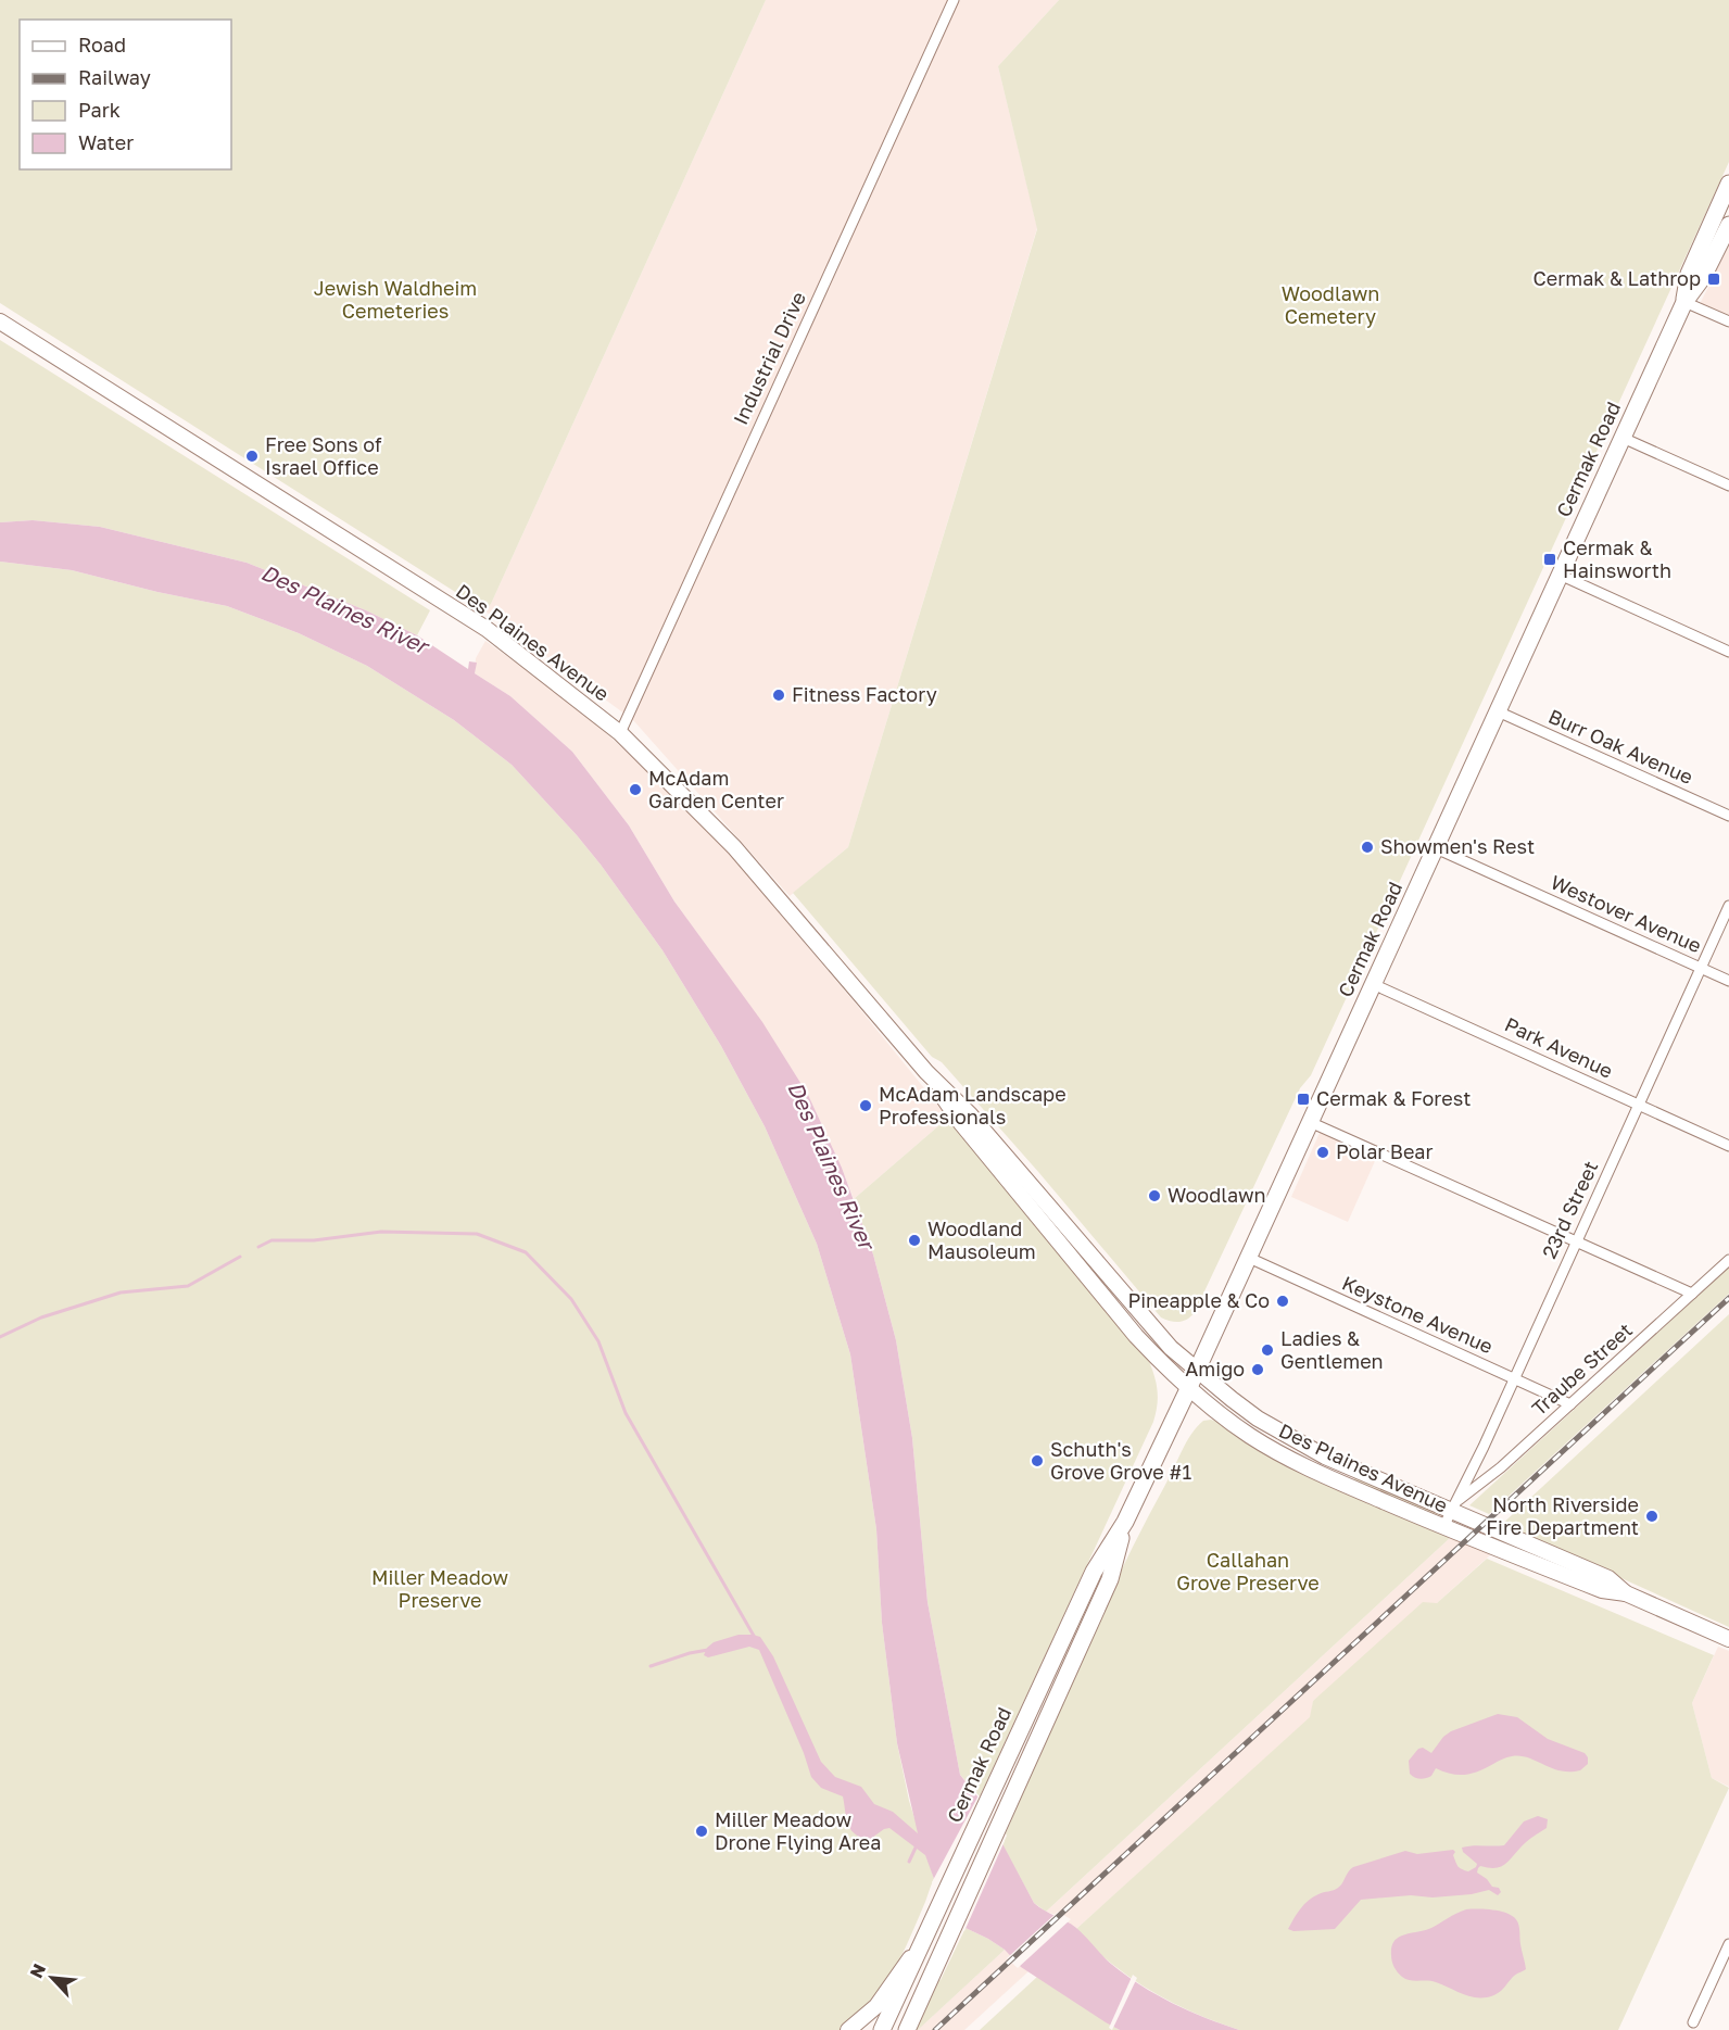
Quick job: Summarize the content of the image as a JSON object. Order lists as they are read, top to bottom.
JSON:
{
  "streets": {
    "main road": ["Cermak Road", "Des Plaines Avenue"],
    "street": [
      "Industrial Drive",
      "Burr Oak Avenue",
      "Westover Avenue",
      "Park Avenue",
      "23rd Street",
      "Keystone Avenue",
      "Traube Street"
    ]
  },
  "crossings": [
    ["Industrial Drive", "Des Plaines Avenue"],
    ["Cermak Road", "Des Plaines Avenue"],
    ["Cermak Road", "Burr Oak Avenue"],
    ["Cermak Road", "Westover Avenue"],
    ["Cermak Road", "Park Avenue"],
    ["Cermak Road", "Keystone Avenue"],
    ["Des Plaines Avenue", "23rd Street"],
    ["Des Plaines Avenue", "Traube Street"],
    ["Westover Avenue", "23rd Street"],
    ["Park Avenue", "23rd Street"],
    ["23rd Street", "Keystone Avenue"],
    ["23rd Street", "Traube Street"],
    ["Keystone Avenue", "Traube Street"]
  ],
  "water": ["Des Plaines River"],
  "parks": [
    "Jewish Waldheim Cemeteries",
    "Woodlawn Cemetery",
    "Callahan Grove Preserve",
    "Miller Meadow Preserve"
  ],
  "places": {
    "transit": ["Cermak & Lathrop", "Cermak & Hainsworth", "Cermak & Forest"],
    "other": [
      "Free Sons of Israel Office",
      "Fitness Factory",
      "McAdam Garden Center",
      "Showmen's Rest",
      "McAdam Landscape Professionals",
      "Polar Bear",
      "Woodlawn",
      "Woodland Mausoleum",
      "Pineapple & Co",
      "Ladies & Gentlemen",
      "Amigo",
      "Schuth's Grove Grove #1",
      "North Riverside Fire Department",
      "Miller Meadow Drone Flying Area"
    ]
  },
  "legend": [
    "Road",
    "Railway",
    "Park",
    "Water"
  ],
  "north": "top left"
}
